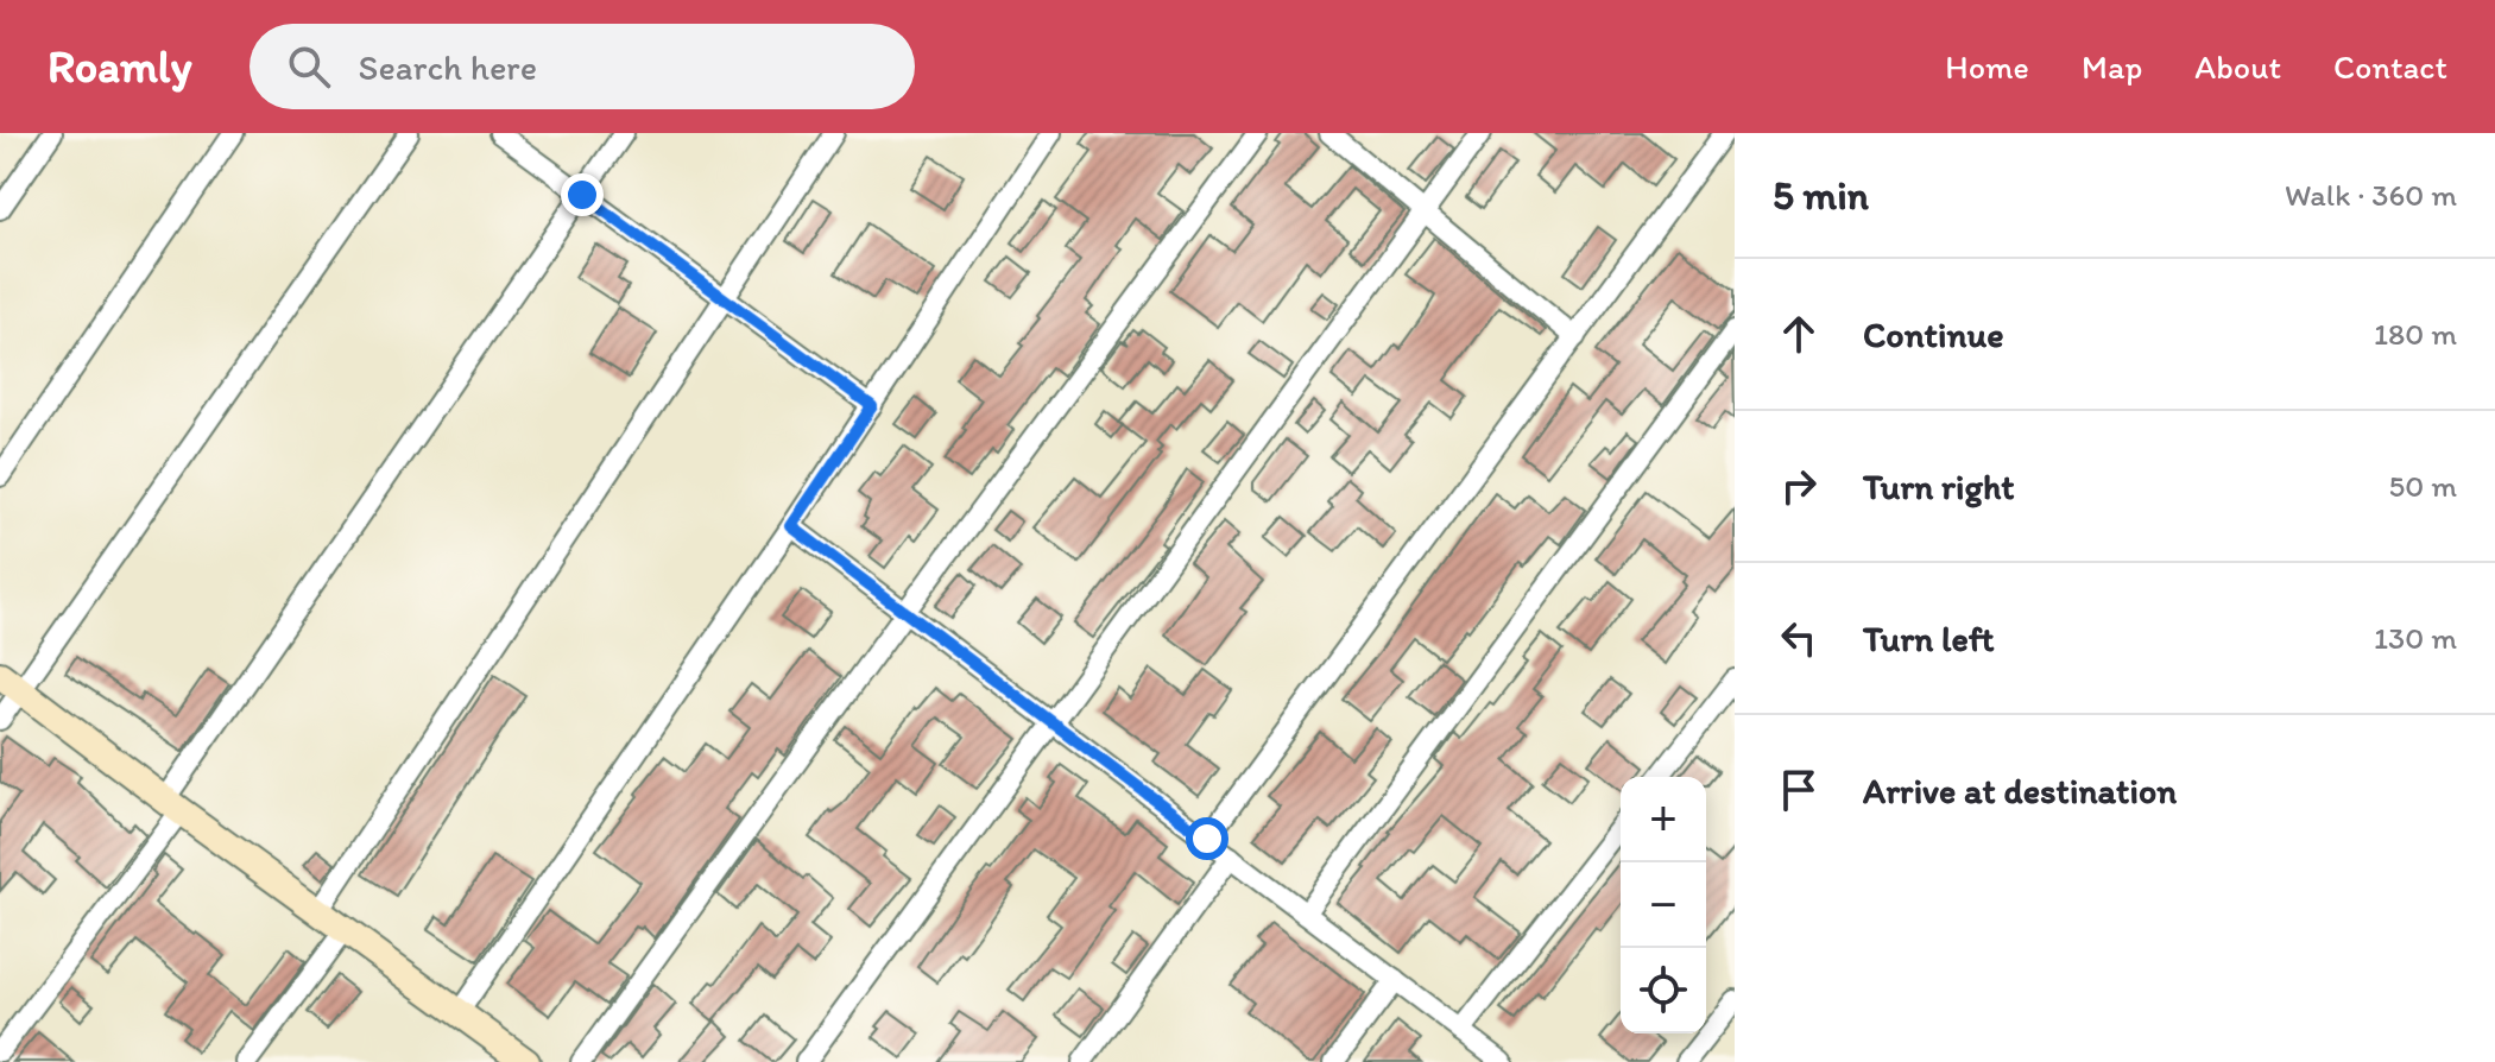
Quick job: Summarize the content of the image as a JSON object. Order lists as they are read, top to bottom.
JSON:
{
  "page": {
    "header": "Roamly",
    "search": "Search here",
    "nav": [
      "Home",
      "Map",
      "About",
      "Contact"
    ],
    "heading": ["5 min", "Walk · 360 m"],
    "list": [
      ["Continue", "180 m"],
      ["Turn right", "50 m"],
      ["Turn left", "130 m"],
      "Arrive at destination"
    ],
    "map_buttons": ["+", "−"]
  }
}
